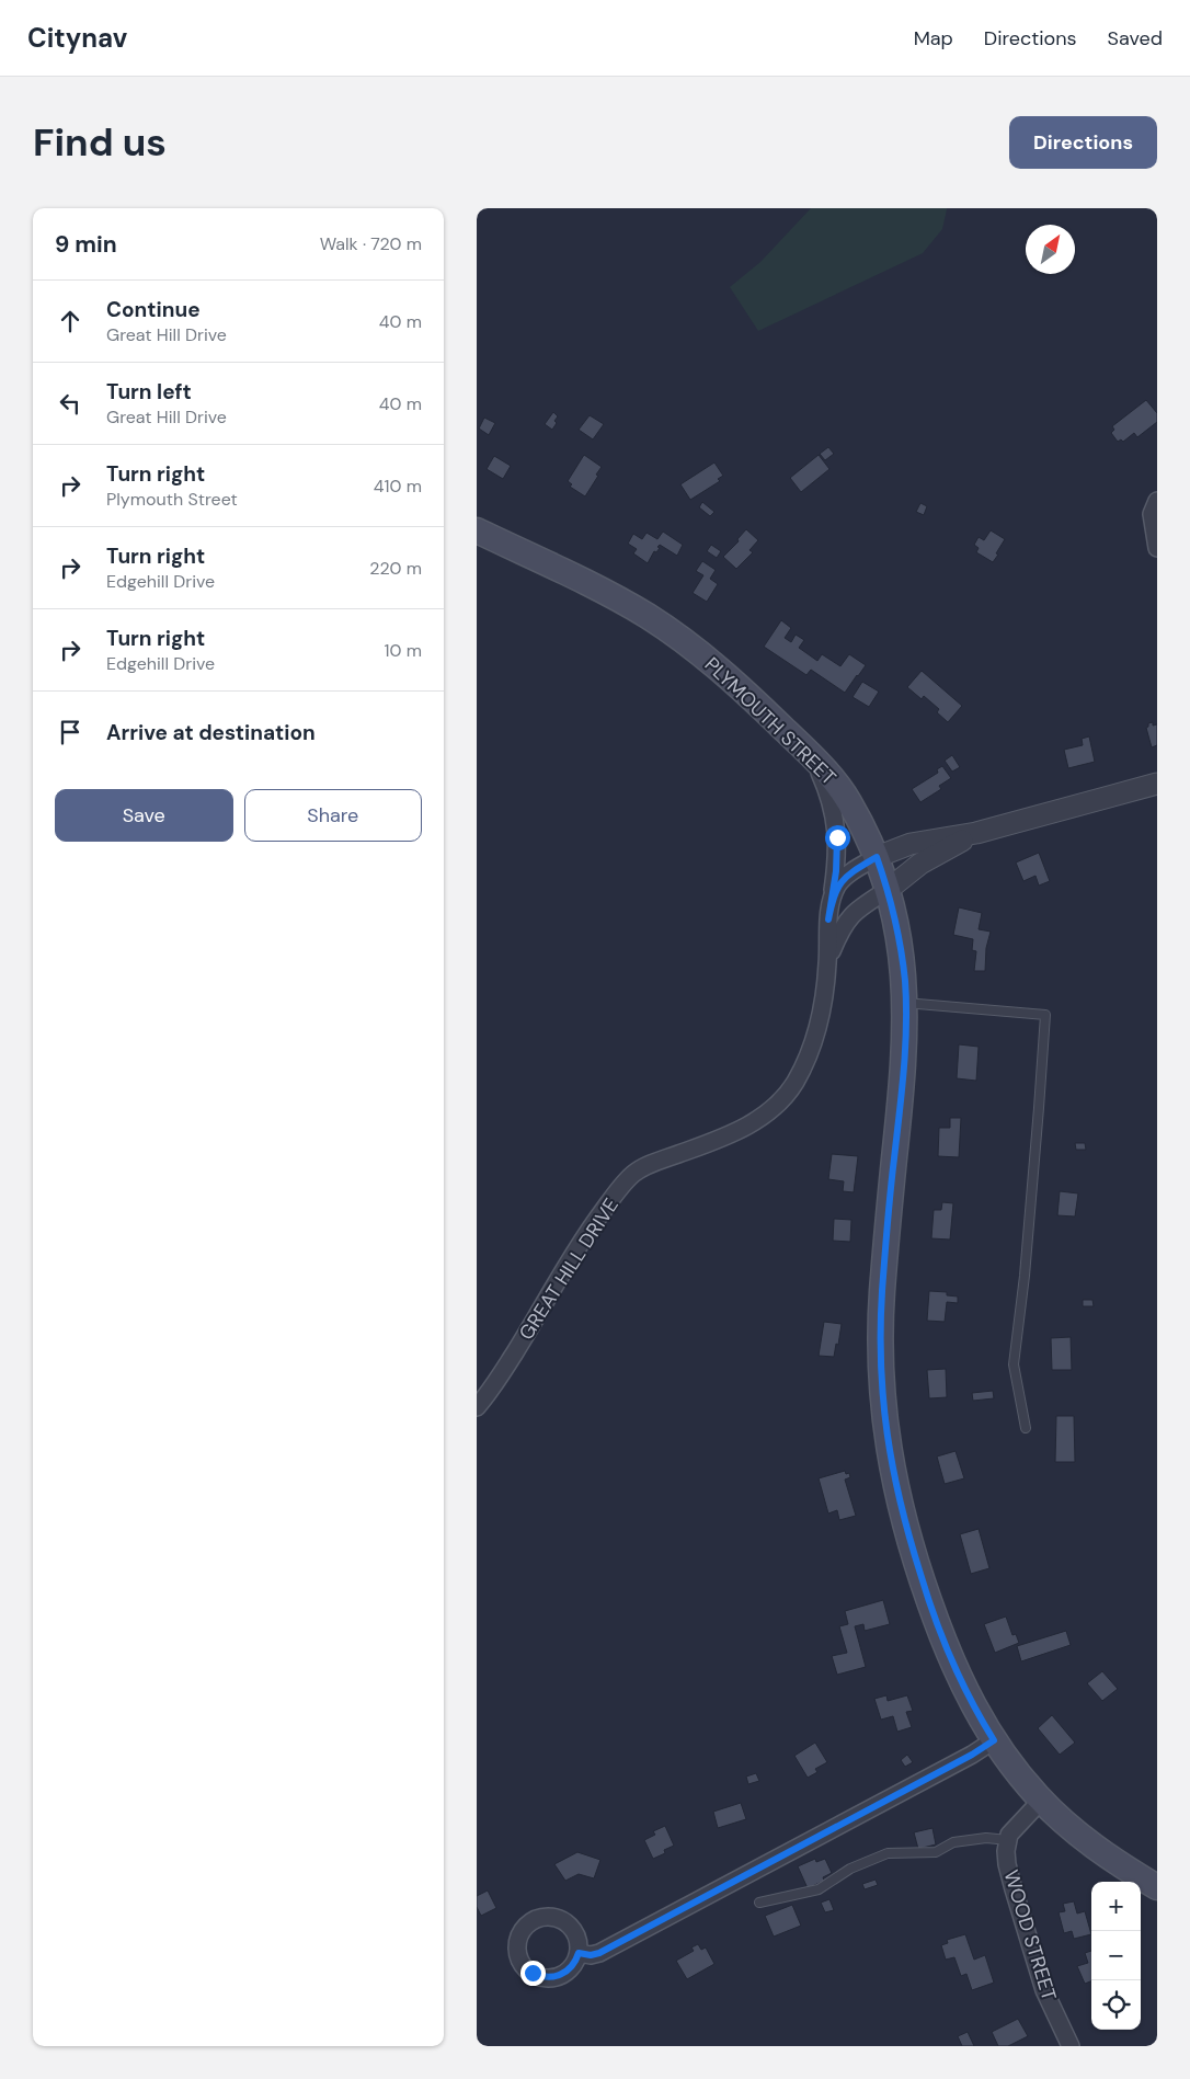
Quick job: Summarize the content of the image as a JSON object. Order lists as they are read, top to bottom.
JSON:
{
  "streets": {
    "main road": ["PLYMOUTH STREET"],
    "street": ["GREAT HILL DRIVE", "WOOD STREET"]
  },
  "crossings": [
    ["PLYMOUTH STREET", "GREAT HILL DRIVE"]
  ],
  "north": "top right",
  "page": {
    "header": "Citynav",
    "nav": ["Map", "Directions", "Saved"],
    "buttons": [
      "Directions",
      ["Save", "Share"]
    ],
    "title": "Find us",
    "heading": ["9 min", "Walk · 720 m"],
    "list": [
      ["Continue", "Great Hill Drive", "40 m"],
      ["Turn left", "Great Hill Drive", "40 m"],
      ["Turn right", "Plymouth Street", "410 m"],
      ["Turn right", "Edgehill Drive", "220 m"],
      ["Turn right", "Edgehill Drive", "10 m"],
      "Arrive at destination"
    ],
    "map_buttons": ["+", "−"]
  }
}
